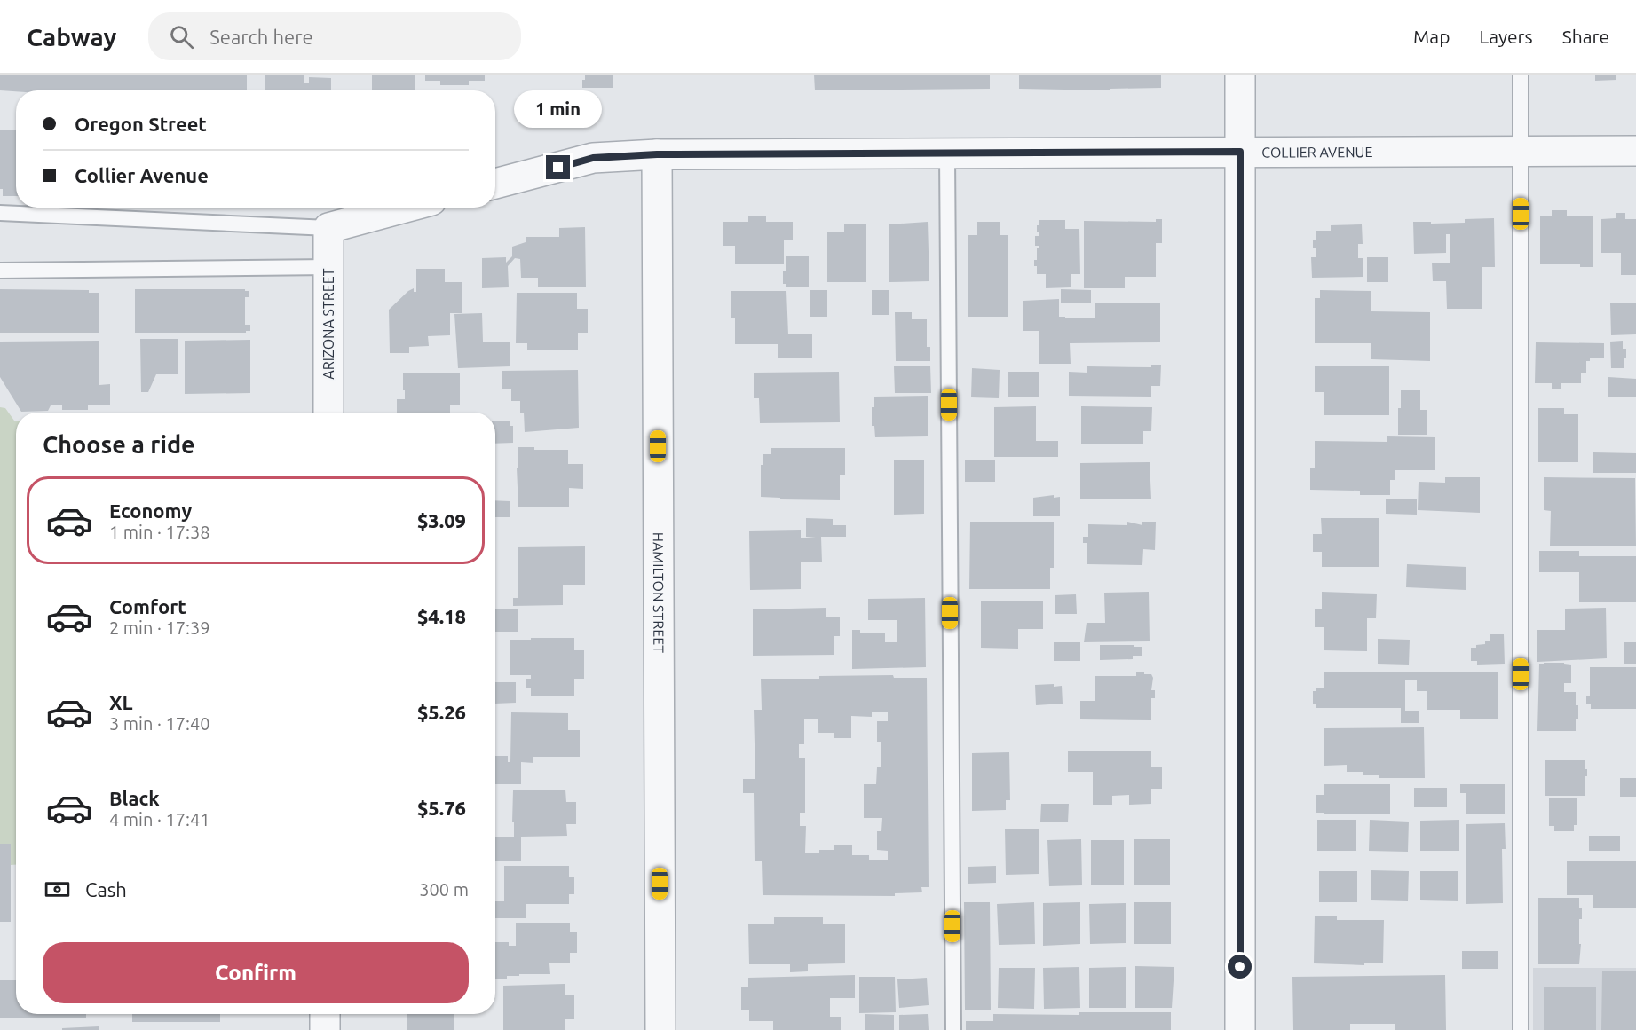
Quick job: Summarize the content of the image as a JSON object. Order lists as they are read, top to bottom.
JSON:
{
  "streets": {
    "street": ["COLLIER AVENUE", "ARIZONA STREET", "HAMILTON STREET"]
  },
  "crossings": [
    ["COLLIER AVENUE", "HAMILTON STREET"]
  ],
  "page": {
    "header": "Cabway",
    "search": "Search here",
    "nav": ["Map", "Layers", "Share"],
    "bubble": "1 min",
    "banner": ["Oregon Street", "Collier Avenue"],
    "heading": "Choose a ride",
    "list": [
      {
        "name": "Economy",
        "note": "1 min · 17:38",
        "value": "$3.09"
      },
      {
        "name": "Comfort",
        "note": "2 min · 17:39",
        "value": "$4.18"
      },
      {
        "name": "XL",
        "note": "3 min · 17:40",
        "value": "$5.26"
      },
      {
        "name": "Black",
        "note": "4 min · 17:41",
        "value": "$5.76"
      }
    ],
    "pay": ["Cash", "300 m"],
    "buttons": "Confirm"
  }
}
